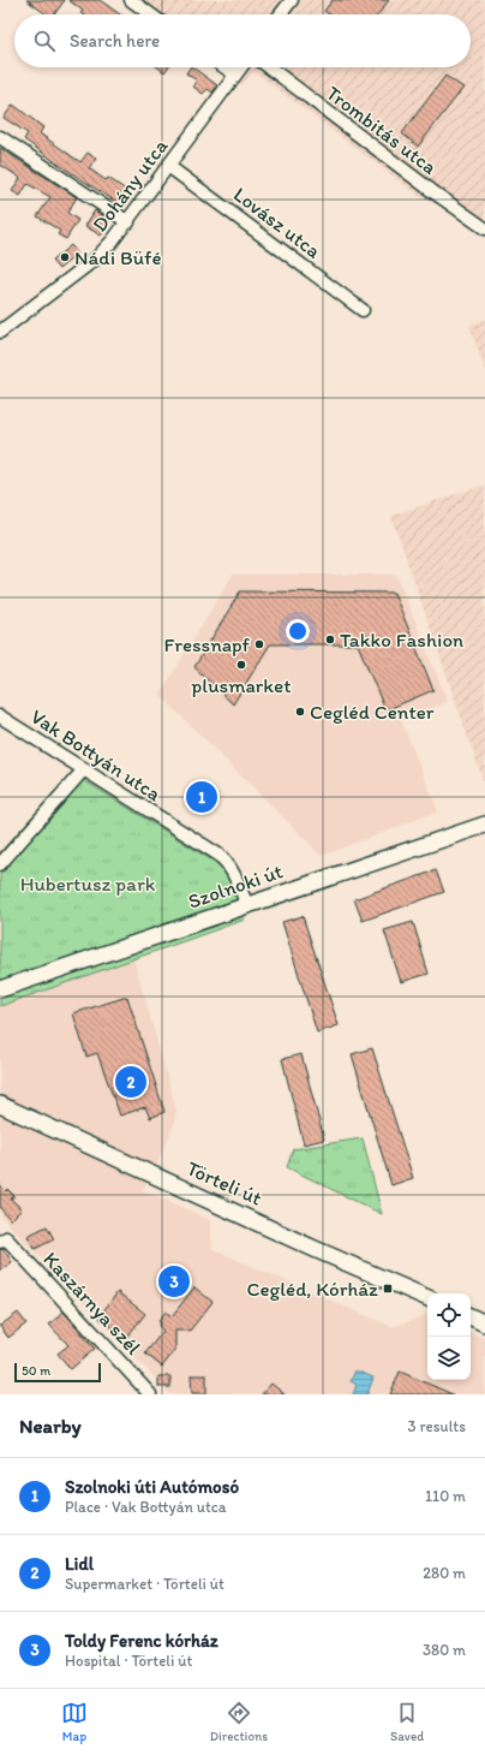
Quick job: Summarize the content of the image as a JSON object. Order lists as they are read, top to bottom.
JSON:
{
  "streets": {
    "main road": ["Szolnoki út", "Törteli út"],
    "street": [
      "Trombitás utca",
      "Dohány utca",
      "Lovász utca",
      "Vak Bottyán utca",
      "Kaszárnya szél"
    ]
  },
  "crossings": [
    ["Dohány utca", "Lovász utca"],
    ["Vak Bottyán utca", "Szolnoki út"]
  ],
  "parks": ["Hubertusz park"],
  "places": {
    "other": [
      "Nádi Büfé",
      "Takko Fashion",
      "Fressnapf",
      "plusmarket",
      "Cegléd Center"
    ],
    "transit": ["Cegléd, Kórház"]
  },
  "scale_bar": "50 m",
  "page": {
    "search": "Search here",
    "pins": ["1", "2", "3"],
    "scale": "50 m",
    "heading": ["Nearby", "3 results"],
    "list": [
      {
        "mark": "1",
        "name": "Szolnoki úti Autómosó",
        "note": "Place · Vak Bottyán utca",
        "value": "110 m"
      },
      {
        "mark": "2",
        "name": "Lidl",
        "note": "Supermarket · Törteli út",
        "value": "280 m"
      },
      {
        "mark": "3",
        "name": "Toldy Ferenc kórház",
        "note": "Hospital · Törteli út",
        "value": "380 m"
      }
    ],
    "nav": ["Map", "Directions", "Saved"]
  }
}
